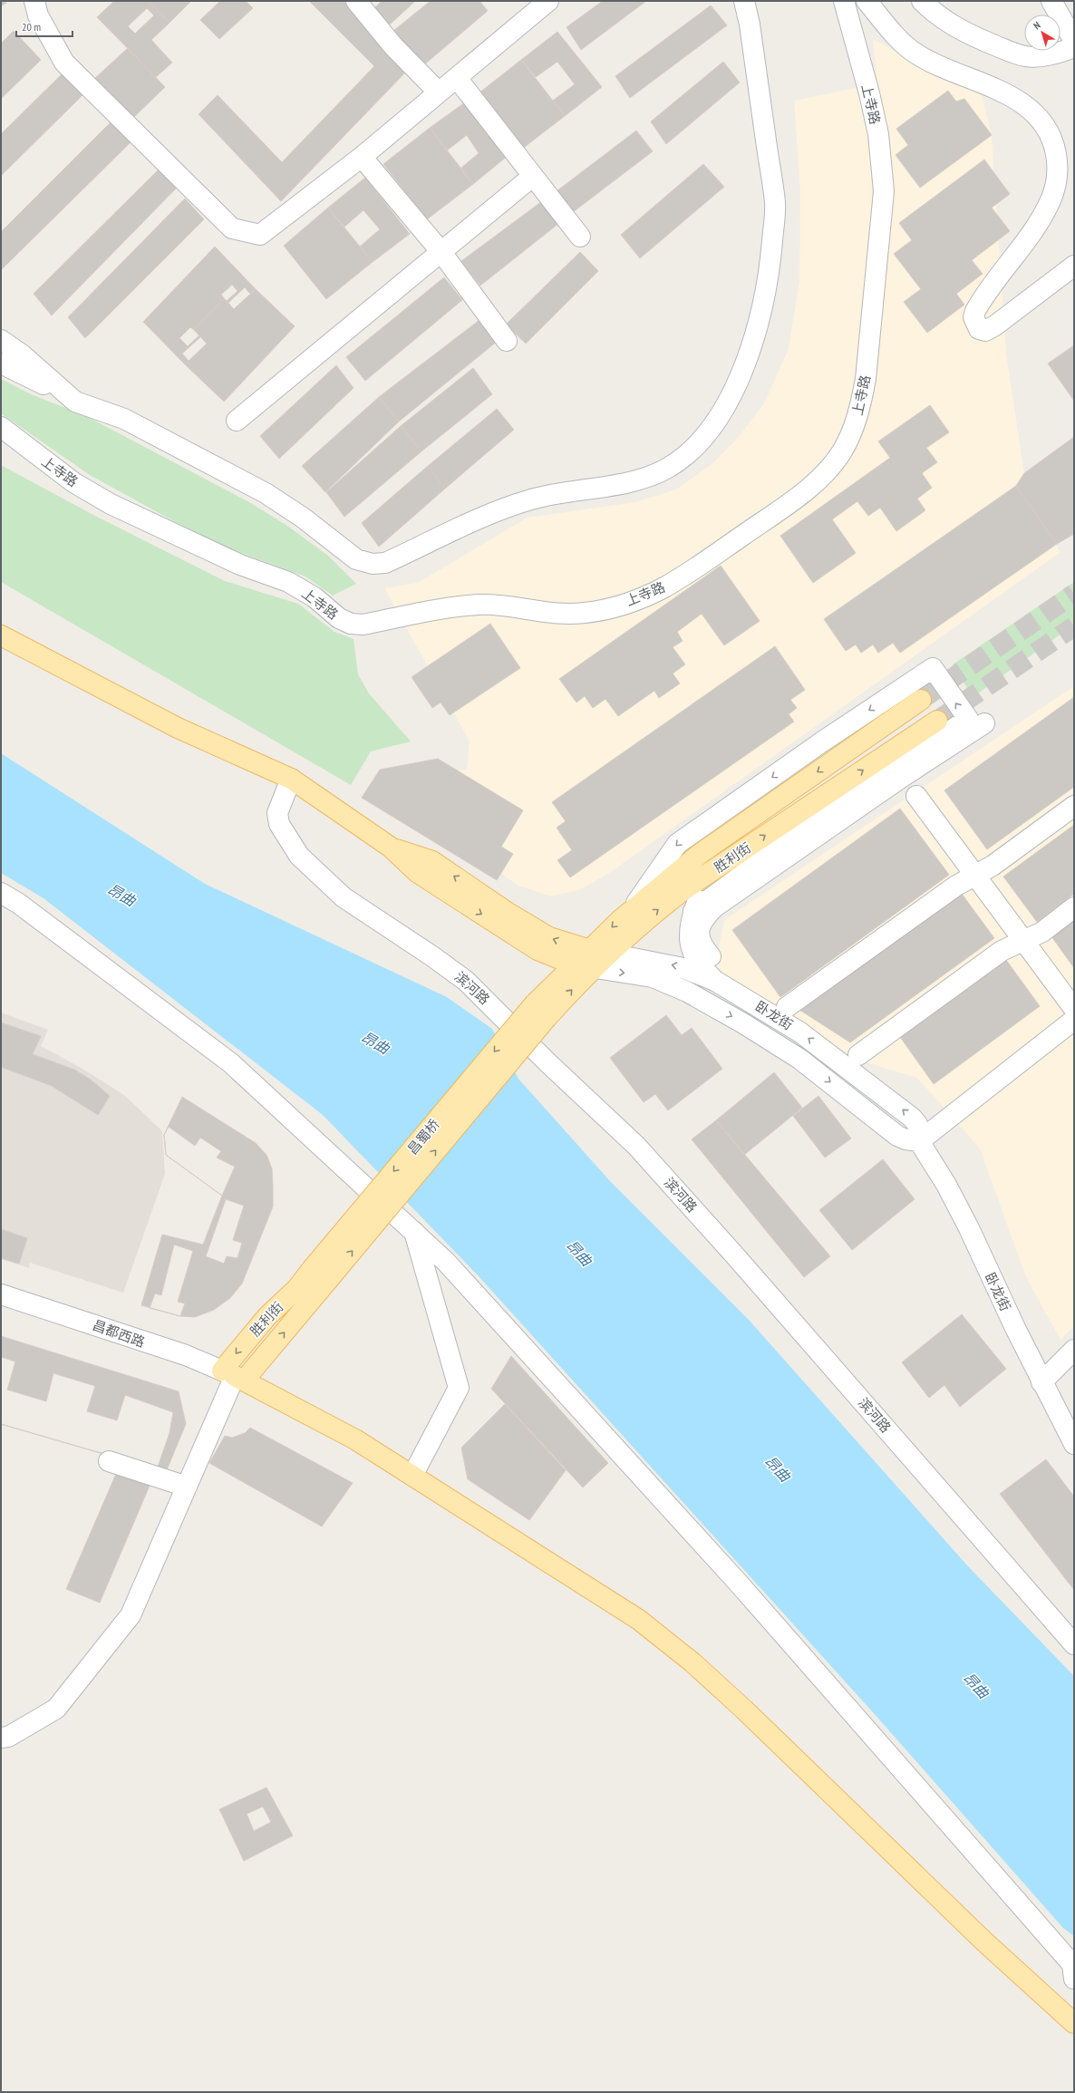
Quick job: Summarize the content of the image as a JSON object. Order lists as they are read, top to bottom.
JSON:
{
  "streets": {
    "main road": ["胜利街", "昌蜀桥"],
    "street": [
      "上寺路",
      "滨河路",
      "卧龙街",
      "昌都西路"
    ]
  },
  "crossings": [
    ["胜利街", "卧龙街"],
    ["胜利街", "昌蜀桥"],
    ["胜利街", "昌都西路"]
  ],
  "water": ["昂曲"],
  "scale_bar": "20 m",
  "north": "top left"
}
